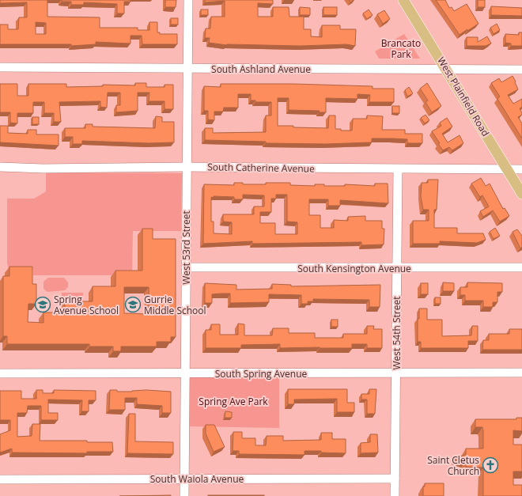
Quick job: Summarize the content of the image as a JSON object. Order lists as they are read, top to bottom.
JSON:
{
  "streets": {
    "main road": ["West Plainfield Road"],
    "street": [
      "South Ashland Avenue",
      "South Catherine Avenue",
      "West 53rd Street",
      "South Kensington Avenue",
      "West 54th Street",
      "South Spring Avenue",
      "South Waiola Avenue"
    ]
  },
  "crossings": [
    ["South Ashland Avenue", "West Plainfield Road"],
    ["South Ashland Avenue", "West 53rd Street"],
    ["West Plainfield Road", "South Catherine Avenue"],
    ["South Catherine Avenue", "West 53rd Street"],
    ["South Catherine Avenue", "West 54th Street"],
    ["West 53rd Street", "South Kensington Avenue"],
    ["West 53rd Street", "South Spring Avenue"],
    ["West 53rd Street", "South Waiola Avenue"],
    ["South Kensington Avenue", "West 54th Street"],
    ["West 54th Street", "South Spring Avenue"],
    ["West 54th Street", "South Waiola Avenue"]
  ],
  "parks": ["Brancato Park", "Spring Ave Park"],
  "places": {
    "school or university": ["Spring Avenue School", "Gurrie Middle School"],
    "church": ["Saint Cletus Church"]
  }
}
